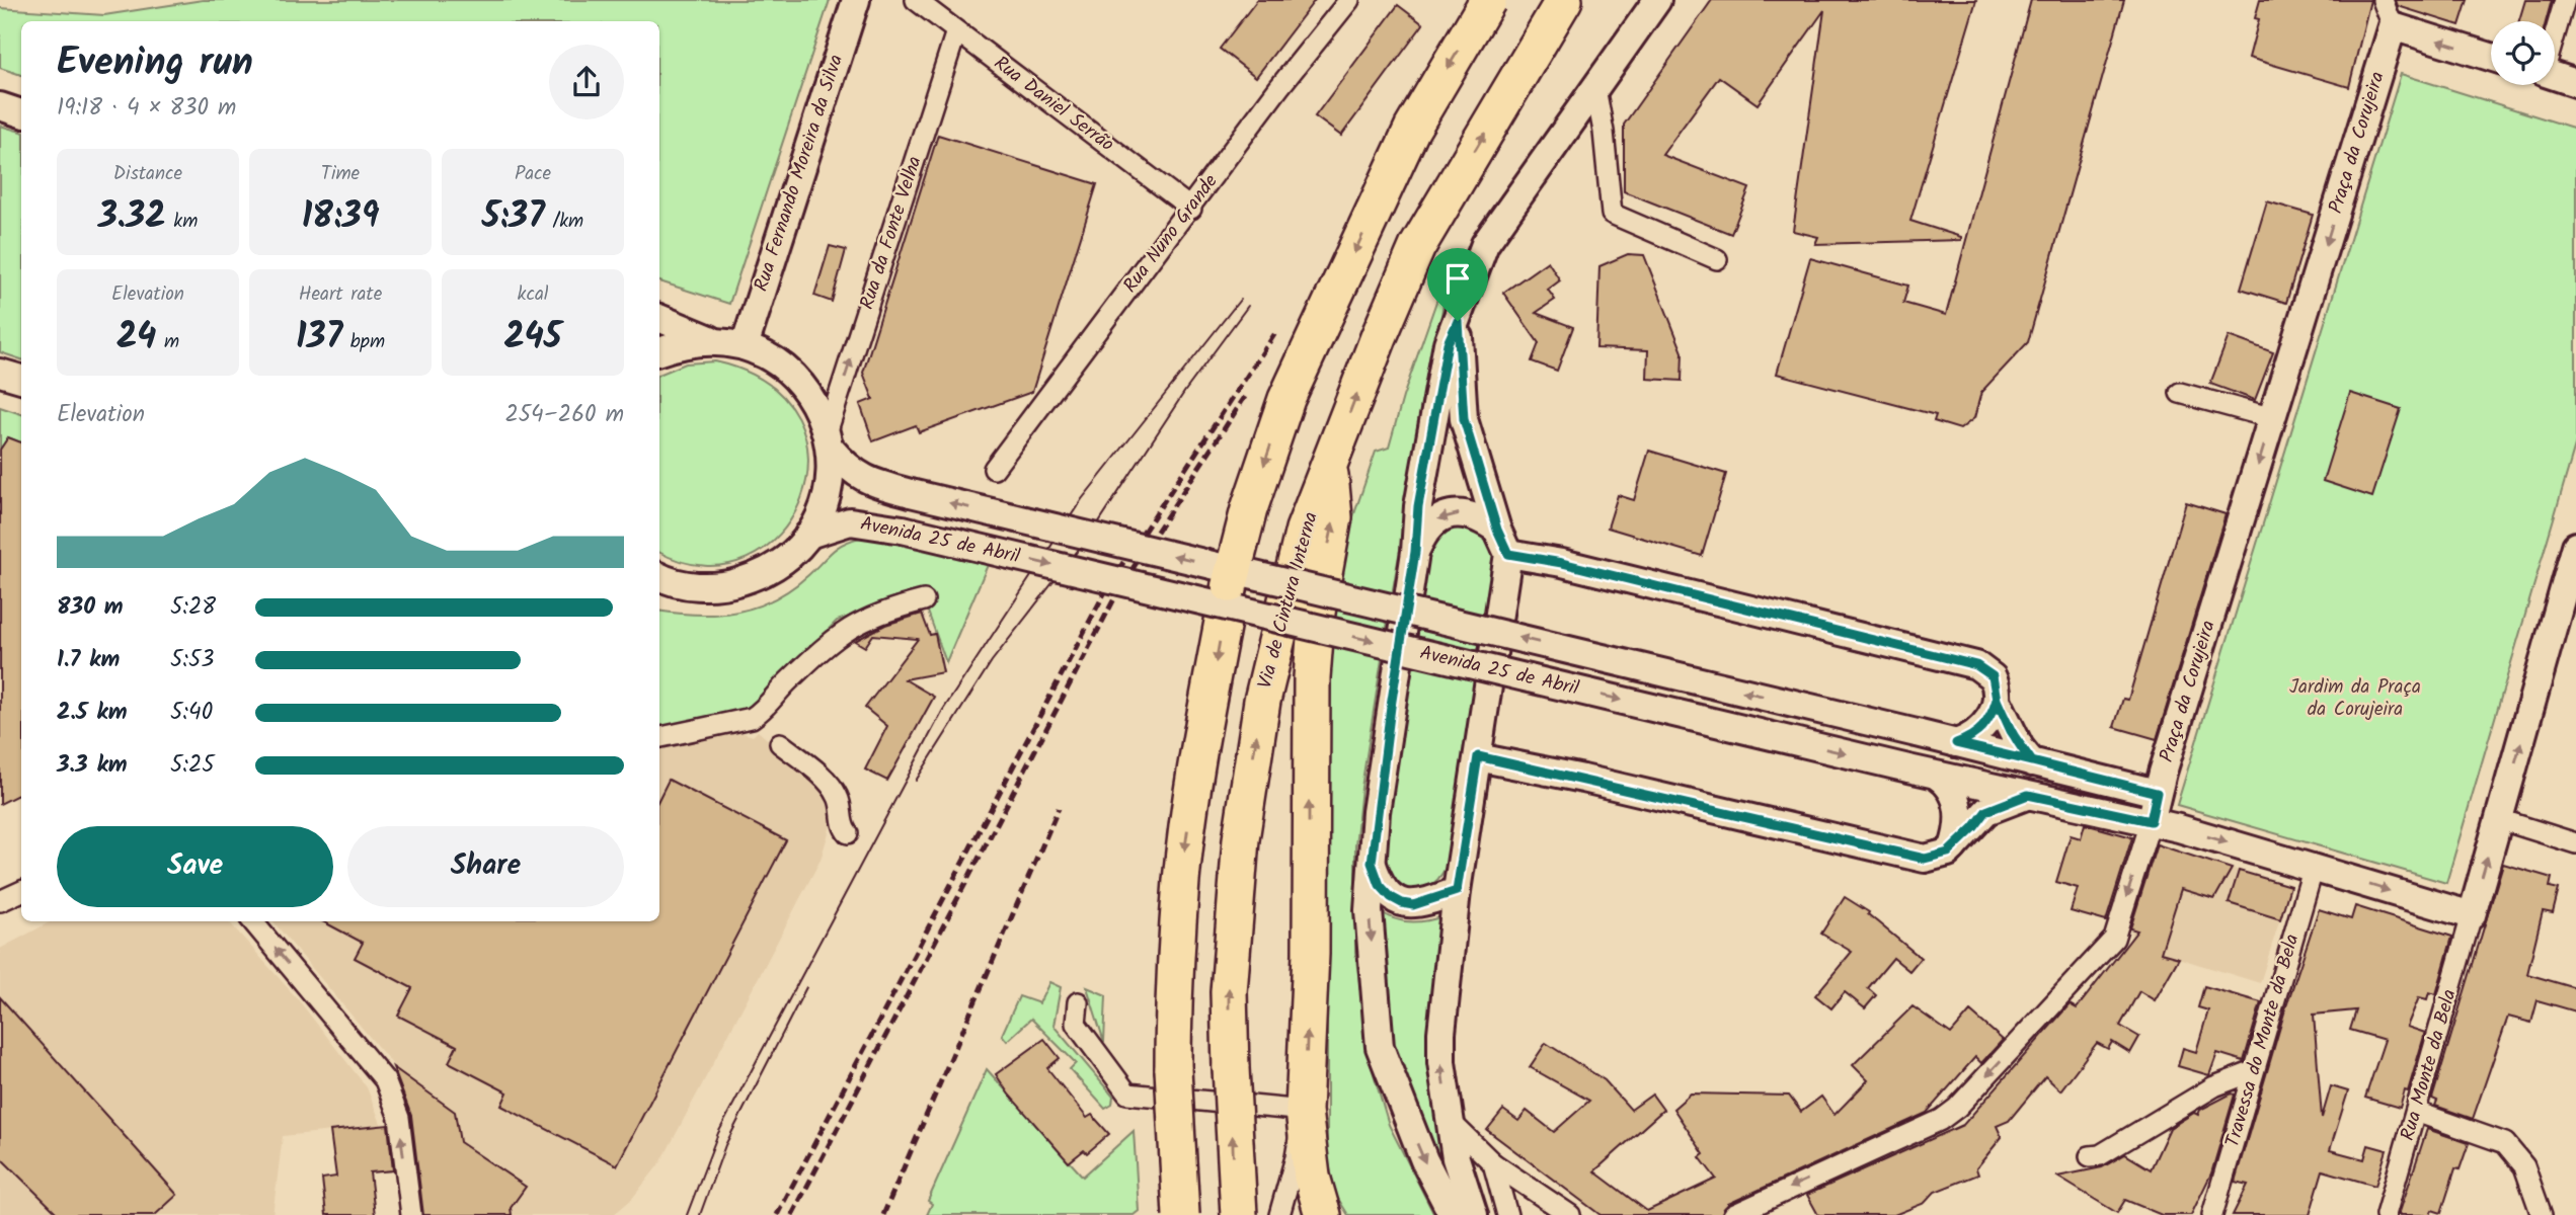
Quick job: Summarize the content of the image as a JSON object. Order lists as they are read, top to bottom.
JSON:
{
  "streets": {
    "highway": ["Via de Cintura Interna"],
    "main road": ["Praça da Corujeira", "Rua Fernando Moreira da Silva", "Avenida 25 de Abril"],
    "street": [
      "Rua Daniel Serrão",
      "Rua da Fonte Velha",
      "Rua Nuno Grande",
      "Travessa do Monte da Bela",
      "Rua Monte da Bela"
    ]
  },
  "crossings": [
    ["Rua Daniel Serrão", "Rua da Fonte Velha"],
    ["Rua Daniel Serrão", "Rua Nuno Grande"],
    ["Praça da Corujeira", "Avenida 25 de Abril"],
    ["Rua da Fonte Velha", "Avenida 25 de Abril"]
  ],
  "one_way": ["Praça da Corujeira", "Rua da Fonte Velha"],
  "parks": ["Jardim da Praça da Corujeira"],
  "page": {
    "heading": ["Evening run", "19:18 · 4 × 830 m"],
    "stats": [
      ["Distance", "3.32 km"],
      ["Time", "18:39"],
      ["Pace", "5:37 /km"],
      ["Elevation", "24 m"],
      ["Heart rate", "137 bpm"],
      ["kcal", "245"]
    ],
    "chart": ["Elevation", "254–260 m"],
    "list": [
      {
        "name": "830 m",
        "note": "5:28"
      },
      {
        "name": "1.7 km",
        "note": "5:53"
      },
      {
        "name": "2.5 km",
        "note": "5:40"
      },
      {
        "name": "3.3 km",
        "note": "5:25"
      }
    ],
    "buttons": ["Save", "Share"]
  }
}
